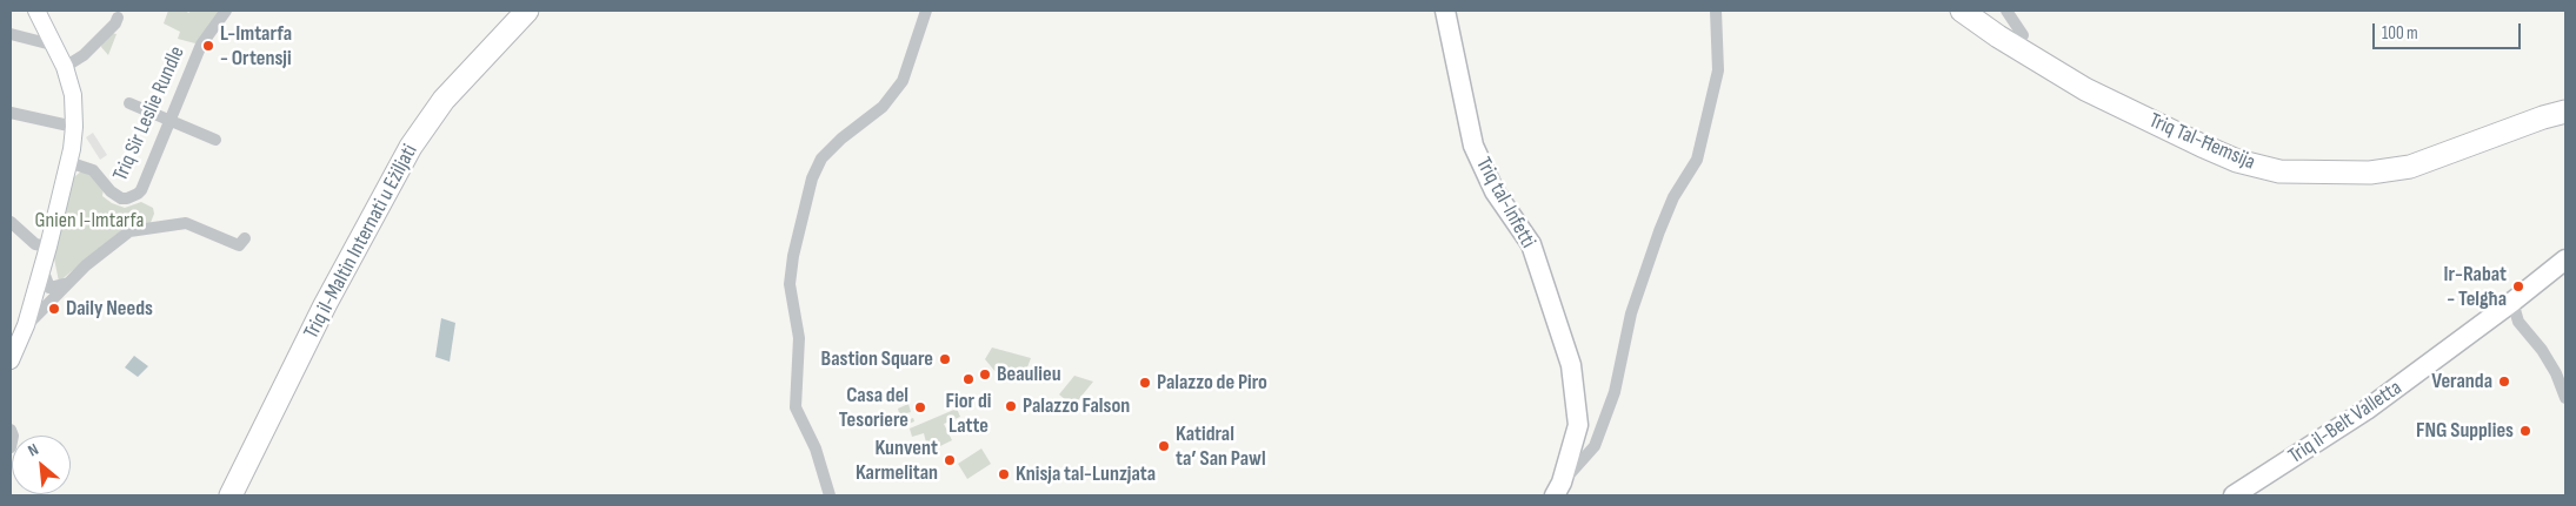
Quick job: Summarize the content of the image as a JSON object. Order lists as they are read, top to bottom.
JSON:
{
  "streets": {
    "highway": ["Triq Tal-Ħemsija", "Triq il-Maltin Internati u Eżiljati"],
    "main road": ["Triq tal-Infetti", "Triq il-Belt Valletta"],
    "street": ["Triq Sir Leslie Rundle"]
  },
  "parks": ["Gnien l-Imtarfa"],
  "places": [
    "L-Imtarfa - Ortensji",
    "Ir-Rabat - Telgħa",
    "Daily Needs",
    "Bastion Square",
    "Beaulieu",
    "Fior di Latte",
    "Veranda",
    "Palazzo de Piro",
    "Palazzo Falson",
    "Casa del Tesoriere",
    "FNG Supplies",
    "Katidral ta’ San Pawl",
    "Kunvent Karmelitan",
    "Knisja tal-Lunzjata"
  ],
  "scale_bar": "100 m",
  "north": "top left"
}
